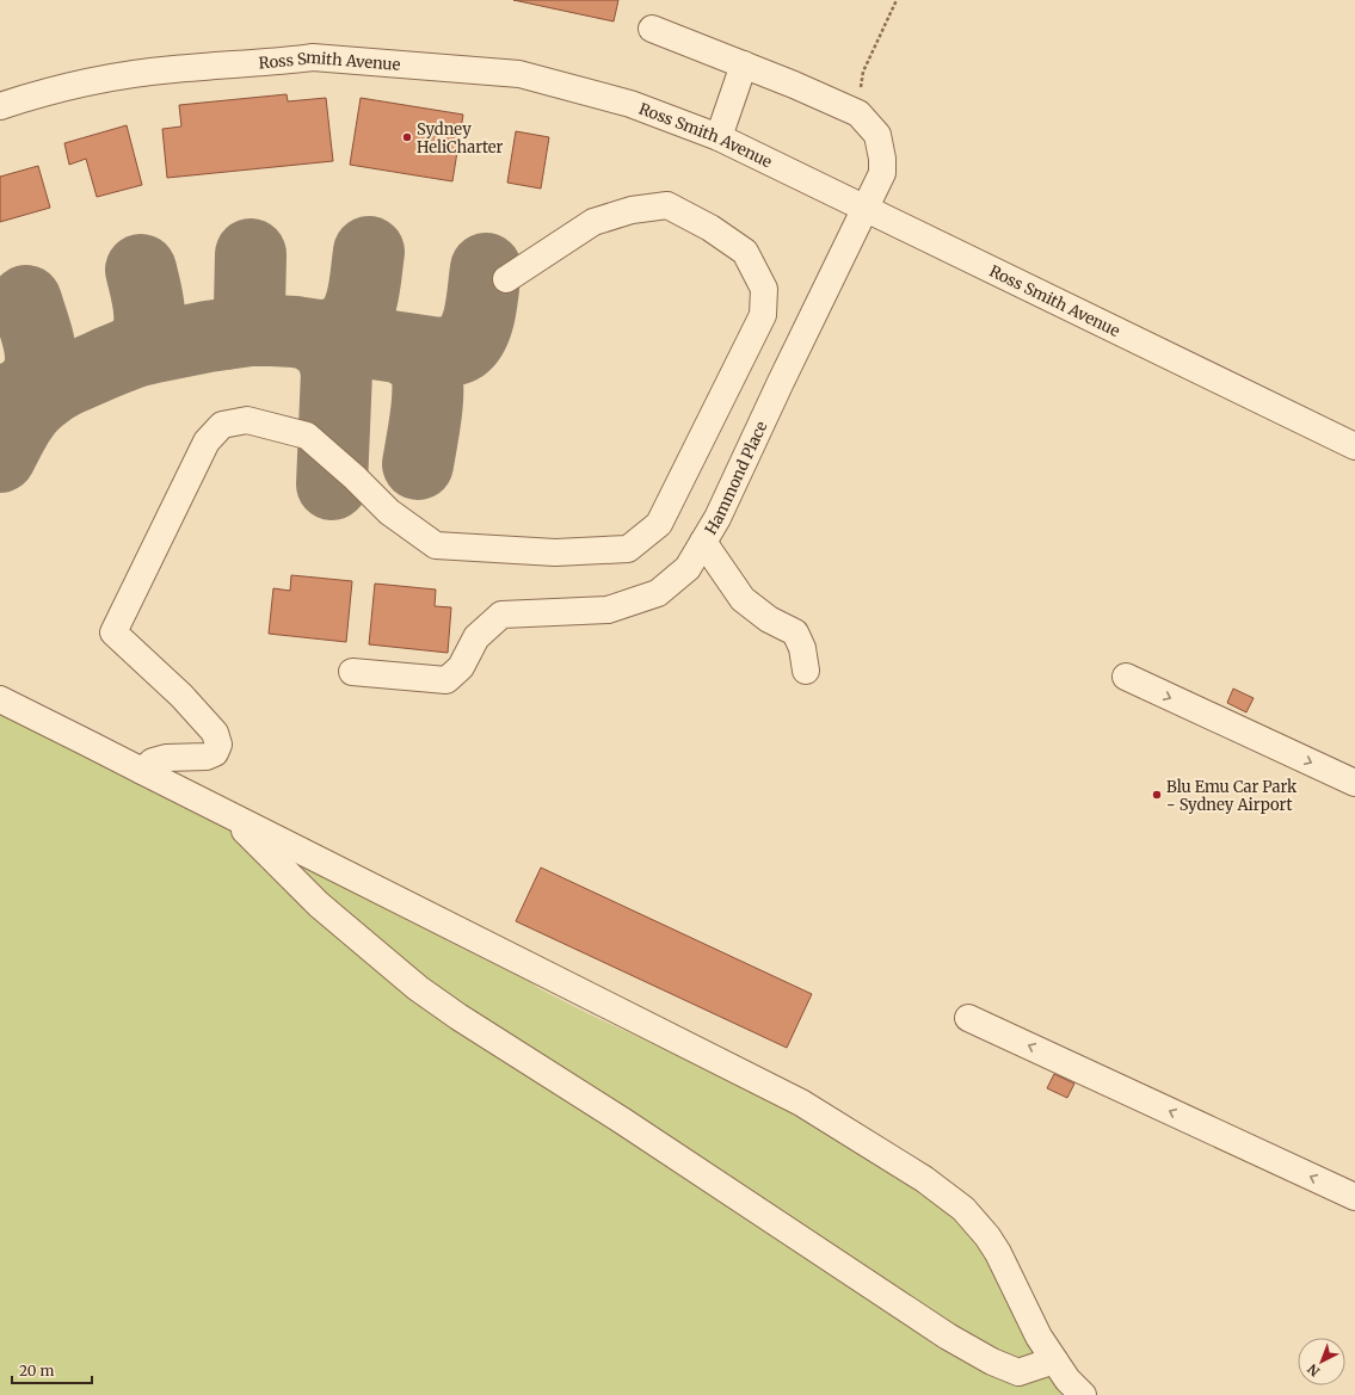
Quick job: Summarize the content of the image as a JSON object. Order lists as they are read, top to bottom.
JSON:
{
  "streets": {
    "street": ["Ross Smith Avenue", "Hammond Place"]
  },
  "crossings": [
    ["Ross Smith Avenue", "Hammond Place"]
  ],
  "places": ["Sydney HeliCharter", "Blu Emu Car Park - Sydney Airport"],
  "scale_bar": "20 m",
  "north": "bottom left"
}
